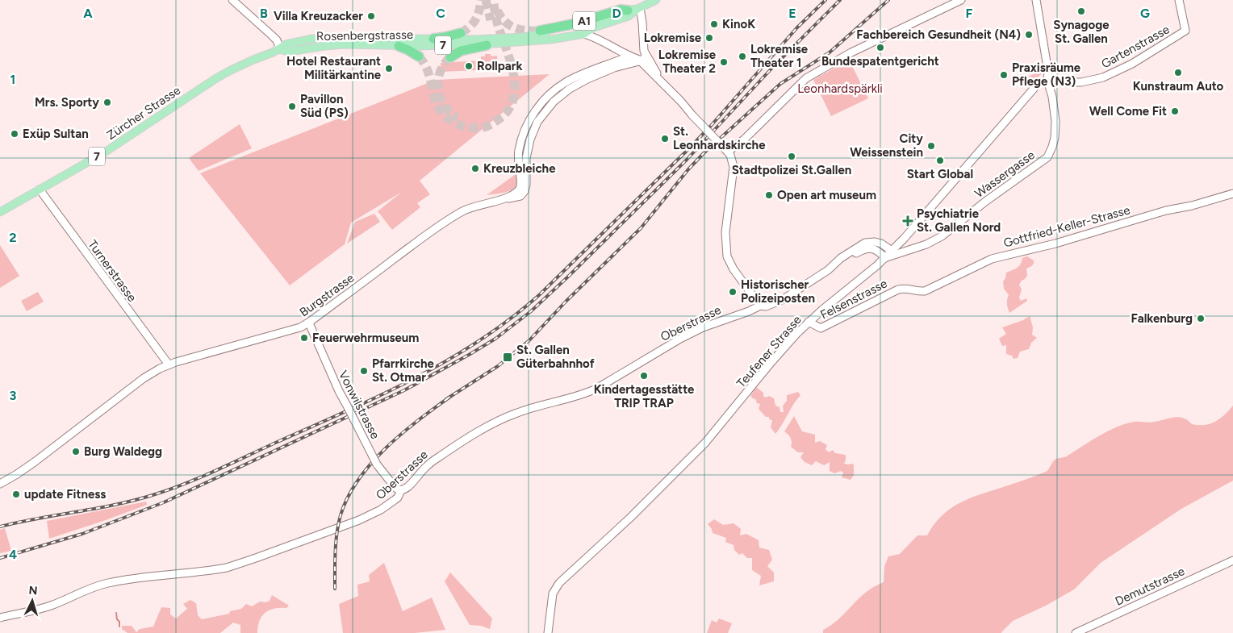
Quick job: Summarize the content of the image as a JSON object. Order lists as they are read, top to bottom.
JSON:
{
  "streets": {
    "highway": ["A1"],
    "main road": [
      "Rosenbergstrasse",
      "7",
      "Gartenstrasse",
      "Zürcher Strasse",
      "Wassergasse",
      "Gottfried-Keller-Strasse",
      "Turnerstrasse",
      "Burgstrasse",
      "Felsenstrasse",
      "Oberstrasse",
      "Teufener Strasse",
      "Vonwilstrasse",
      "Demutstrasse"
    ]
  },
  "crossings": [
    ["A1", "Rosenbergstrasse"],
    ["Rosenbergstrasse", "Zürcher Strasse"],
    ["Gartenstrasse", "Wassergasse"],
    ["Gartenstrasse", "Teufener Strasse"],
    ["Zürcher Strasse", "Turnerstrasse"],
    ["Wassergasse", "Oberstrasse"],
    ["Wassergasse", "Teufener Strasse"],
    ["Gottfried-Keller-Strasse", "Felsenstrasse"],
    ["Turnerstrasse", "Burgstrasse"],
    ["Burgstrasse", "Vonwilstrasse"],
    ["Felsenstrasse", "Teufener Strasse"],
    ["Oberstrasse", "Teufener Strasse"],
    ["Oberstrasse", "Vonwilstrasse"]
  ],
  "parks": ["Leonhardspärkli"],
  "places": {
    "other": [
      "Synagoge St. Gallen",
      "Villa Kreuzacker",
      "KinoK",
      "Fachbereich Gesundheit (N4)",
      "Lokremise",
      "Bundespatentgericht",
      "Lokremise Theater 1",
      "Lokremise Theater 2",
      "Rollpark",
      "Hotel Restaurant Militärkantine",
      "Kunstraum Auto",
      "Praxisräume Pflege (N3)",
      "Mrs. Sporty",
      "Pavillon Süd (PS)",
      "Well Come Fit",
      "Exüp Sultan",
      "St. Leonhardskirche",
      "City Weissenstein",
      "Stadtpolizei St.Gallen",
      "Start Global",
      "Kreuzbleiche",
      "Open art museum",
      "Historischer Polizeiposten",
      "Falkenburg",
      "Feuerwehrmuseum",
      "Pfarrkirche St. Otmar",
      "Kindertagesstätte TRIP TRAP",
      "Burg Waldegg",
      "update Fitness"
    ],
    "health": ["Psychiatrie St. Gallen Nord"],
    "transit": ["St. Gallen Güterbahnhof"]
  },
  "north": "top",
  "grid": {
    "columns": [
      "A",
      "B",
      "C",
      "D",
      "E",
      "F",
      "G"
    ],
    "rows": [
      "1",
      "2",
      "3",
      "4"
    ]
  }
}
